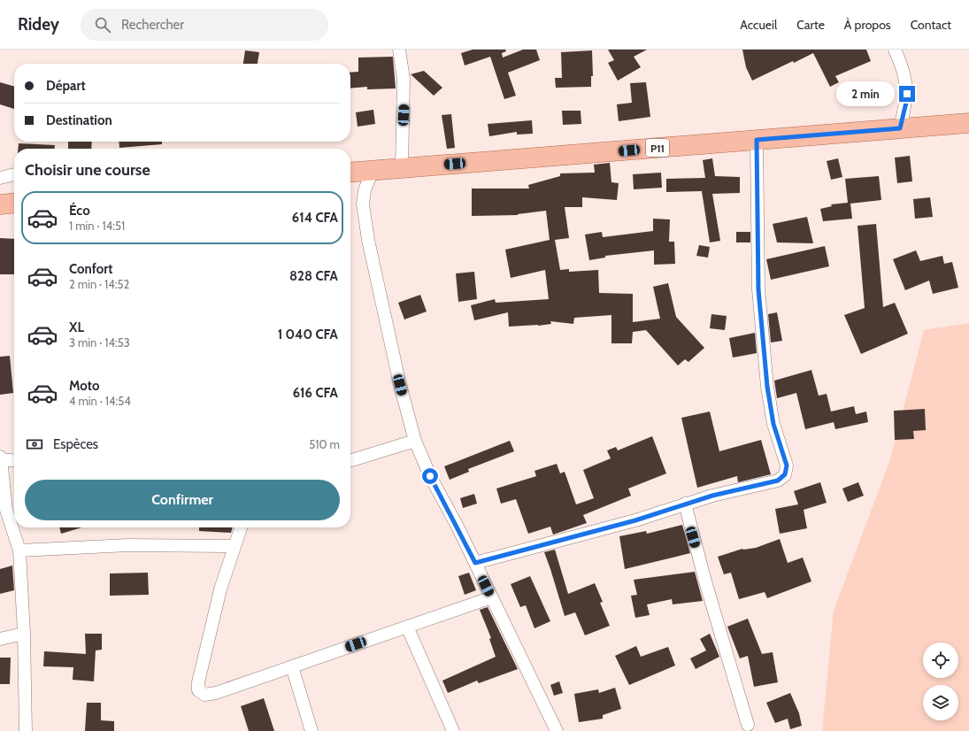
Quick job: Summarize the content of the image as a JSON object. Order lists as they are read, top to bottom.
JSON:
{
  "streets": {
    "main road": ["P11"]
  },
  "page": {
    "header": "Ridey",
    "search": "Rechercher",
    "nav": [
      "Accueil",
      "Carte",
      "À propos",
      "Contact"
    ],
    "banner": ["Départ", "Destination"],
    "bubble": "2 min",
    "heading": "Choisir une course",
    "list": [
      {
        "name": "Éco",
        "note": "1 min · 14:51",
        "value": "614 CFA"
      },
      {
        "name": "Confort",
        "note": "2 min · 14:52",
        "value": "828 CFA"
      },
      {
        "name": "XL",
        "note": "3 min · 14:53",
        "value": "1 040 CFA"
      },
      {
        "name": "Moto",
        "note": "4 min · 14:54",
        "value": "616 CFA"
      }
    ],
    "pay": ["Espèces", "510 m"],
    "buttons": "Confirmer"
  }
}
